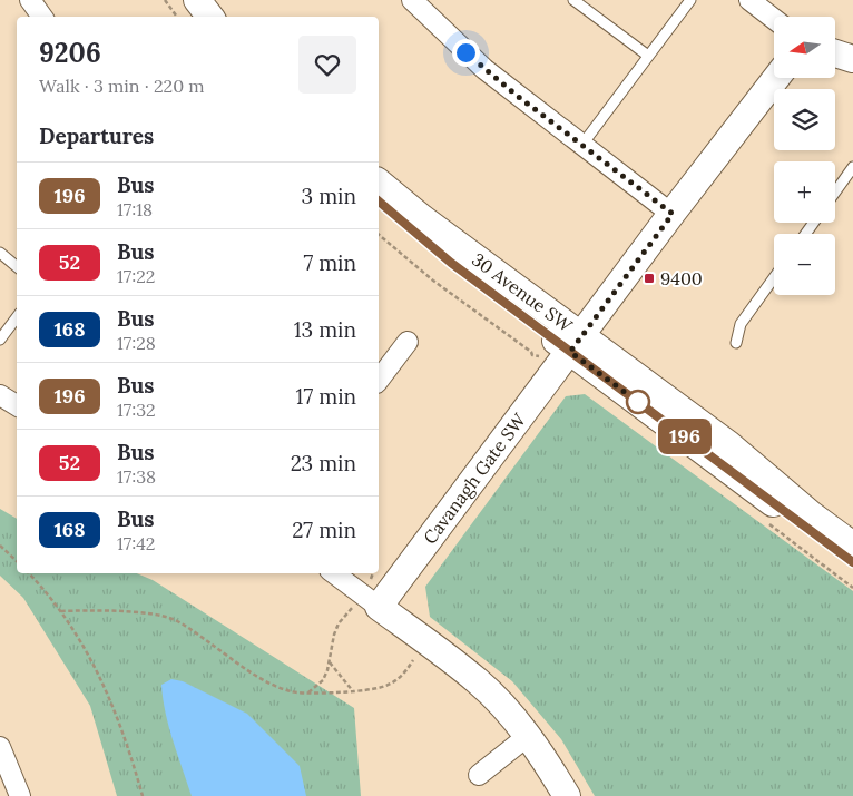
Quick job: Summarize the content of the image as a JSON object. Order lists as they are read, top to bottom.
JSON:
{
  "streets": {
    "main road": ["30 Avenue SW", "Cavanagh Gate SW"]
  },
  "crossings": [
    ["30 Avenue SW", "Cavanagh Gate SW"]
  ],
  "places": {
    "transit": ["9400"]
  },
  "lines": ["bus line 196"],
  "north": "left",
  "page": {
    "on_map": "196",
    "map_buttons": ["+", "−"],
    "heading": [
      ["9206", "Walk · 3 min · 220 m"],
      "Departures"
    ],
    "list": [
      {
        "mark": "196",
        "name": "Bus",
        "note": "17:18",
        "value": "3 min"
      },
      {
        "mark": "52",
        "name": "Bus",
        "note": "17:22",
        "value": "7 min"
      },
      {
        "mark": "168",
        "name": "Bus",
        "note": "17:28",
        "value": "13 min"
      },
      {
        "mark": "196",
        "name": "Bus",
        "note": "17:32",
        "value": "17 min"
      },
      {
        "mark": "52",
        "name": "Bus",
        "note": "17:38",
        "value": "23 min"
      },
      {
        "mark": "168",
        "name": "Bus",
        "note": "17:42",
        "value": "27 min"
      }
    ]
  }
}
